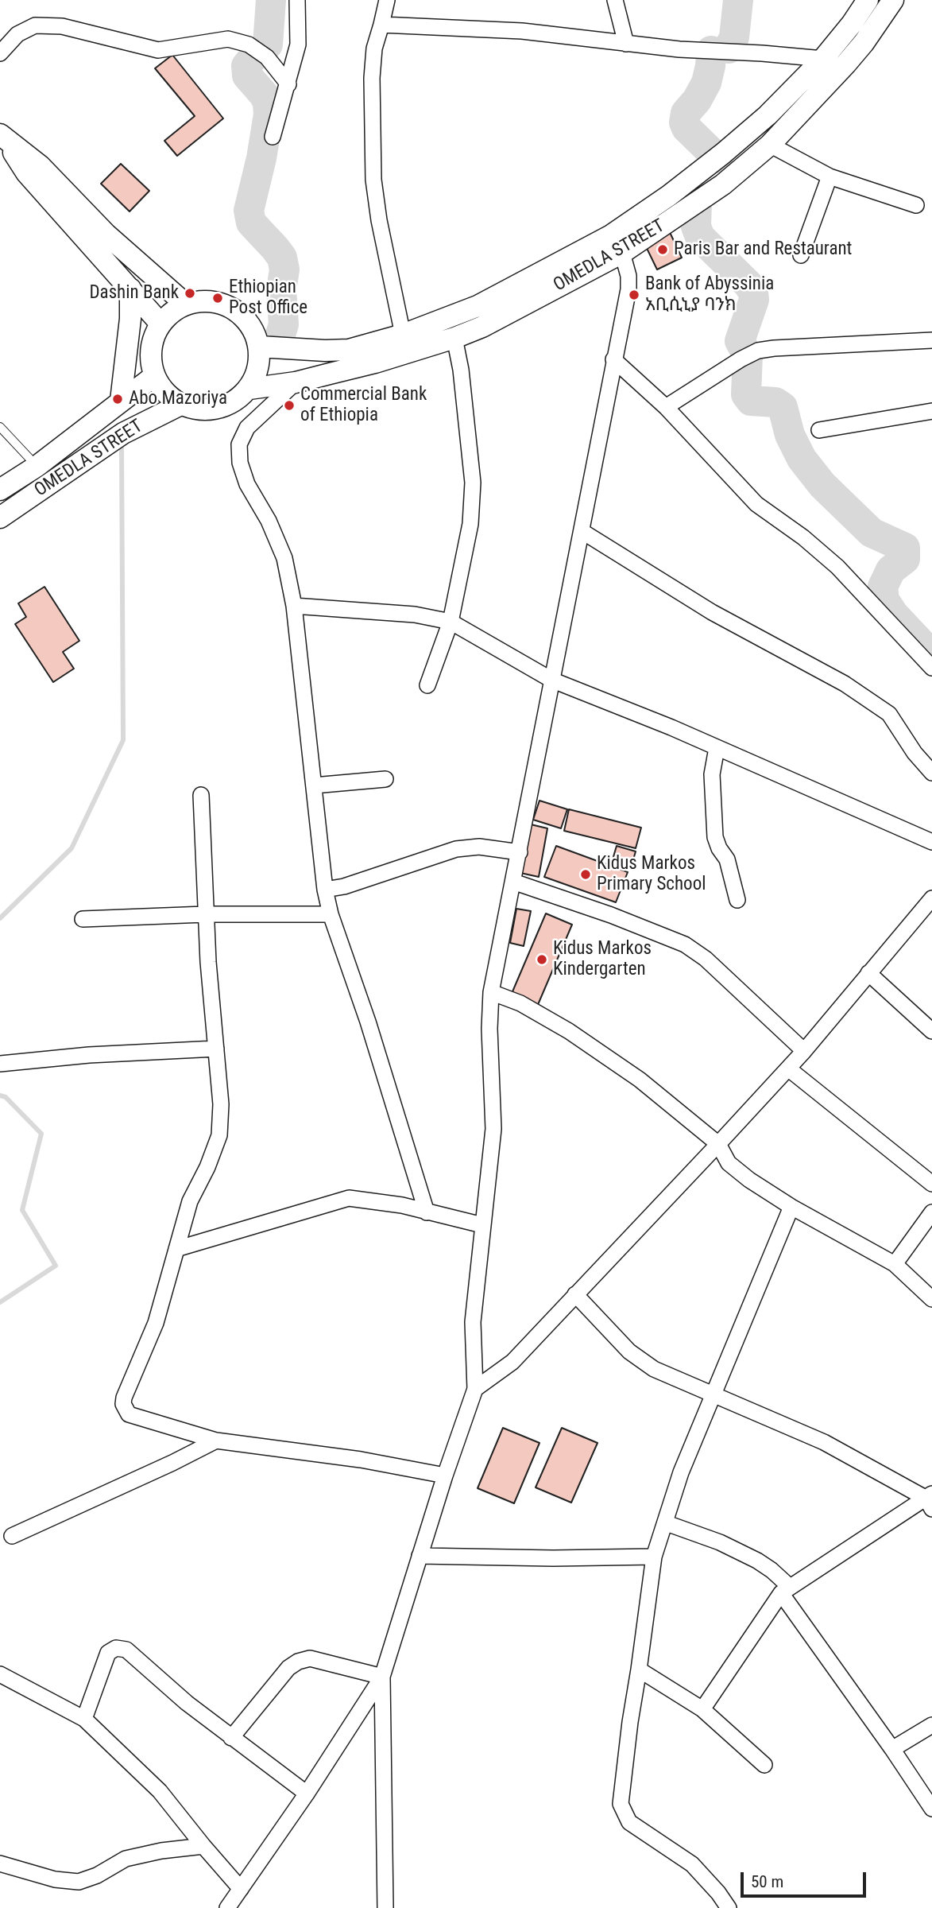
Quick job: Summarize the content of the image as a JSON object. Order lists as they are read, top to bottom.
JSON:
{
  "streets": {
    "main road": ["OMEDLA STREET"]
  },
  "places": [
    "Paris Bar and Restaurant",
    "Dashin Bank",
    "Bank of Abyssinia አቢሲኒያ ባንክ",
    "Ethiopian Post Office",
    "Abo Mazoriya",
    "Commercial Bank of Ethiopia",
    "Kidus Markos Primary School",
    "Kidus Markos Kindergarten"
  ],
  "scale_bar": "50 m"
}
